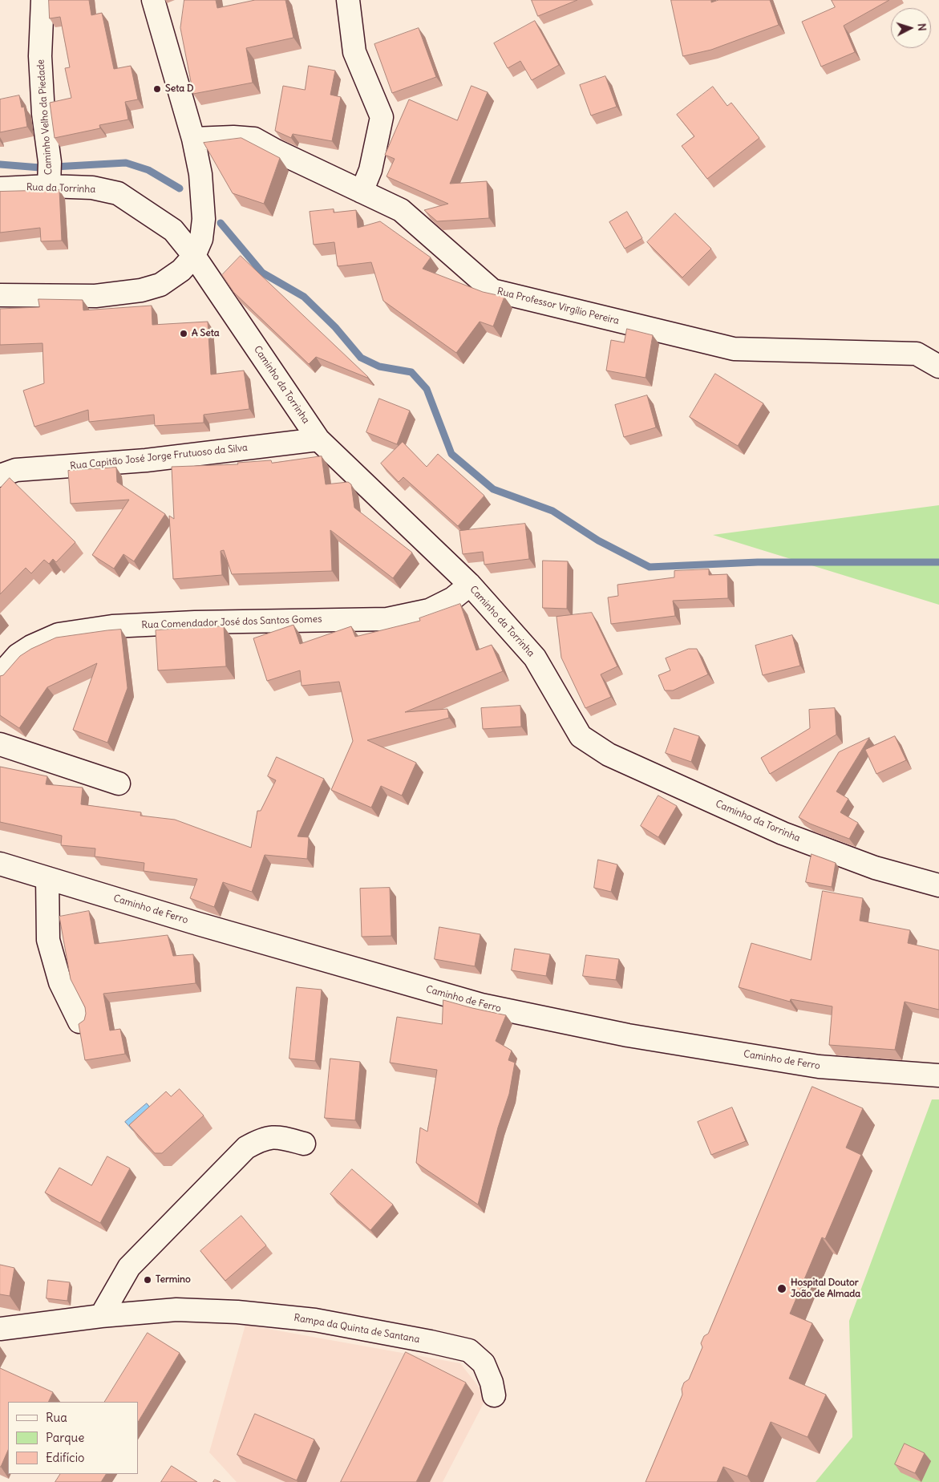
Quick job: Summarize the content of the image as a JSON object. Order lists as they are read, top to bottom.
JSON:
{
  "streets": {
    "street": [
      "Caminho Velho da Piedade",
      "Rua da Torrinha",
      "Rua Professor Virgílio Pereira",
      "Caminho da Torrinha",
      "Rua Capitão José Jorge Frutuoso da Silva",
      "Rua Comendador José dos Santos Gomes",
      "Caminho de Ferro",
      "Rampa da Quinta de Santana"
    ]
  },
  "crossings": [
    ["Caminho Velho da Piedade", "Rua da Torrinha"],
    ["Rua da Torrinha", "Caminho da Torrinha"],
    ["Caminho da Torrinha", "Rua Capitão José Jorge Frutuoso da Silva"],
    ["Caminho da Torrinha", "Rua Comendador José dos Santos Gomes"]
  ],
  "places": [
    "Seta D",
    "A Seta",
    "Termino",
    "Hospital Doutor João de Almada"
  ],
  "legend": ["Rua", "Parque", "Edifício"],
  "north": "right"
}
